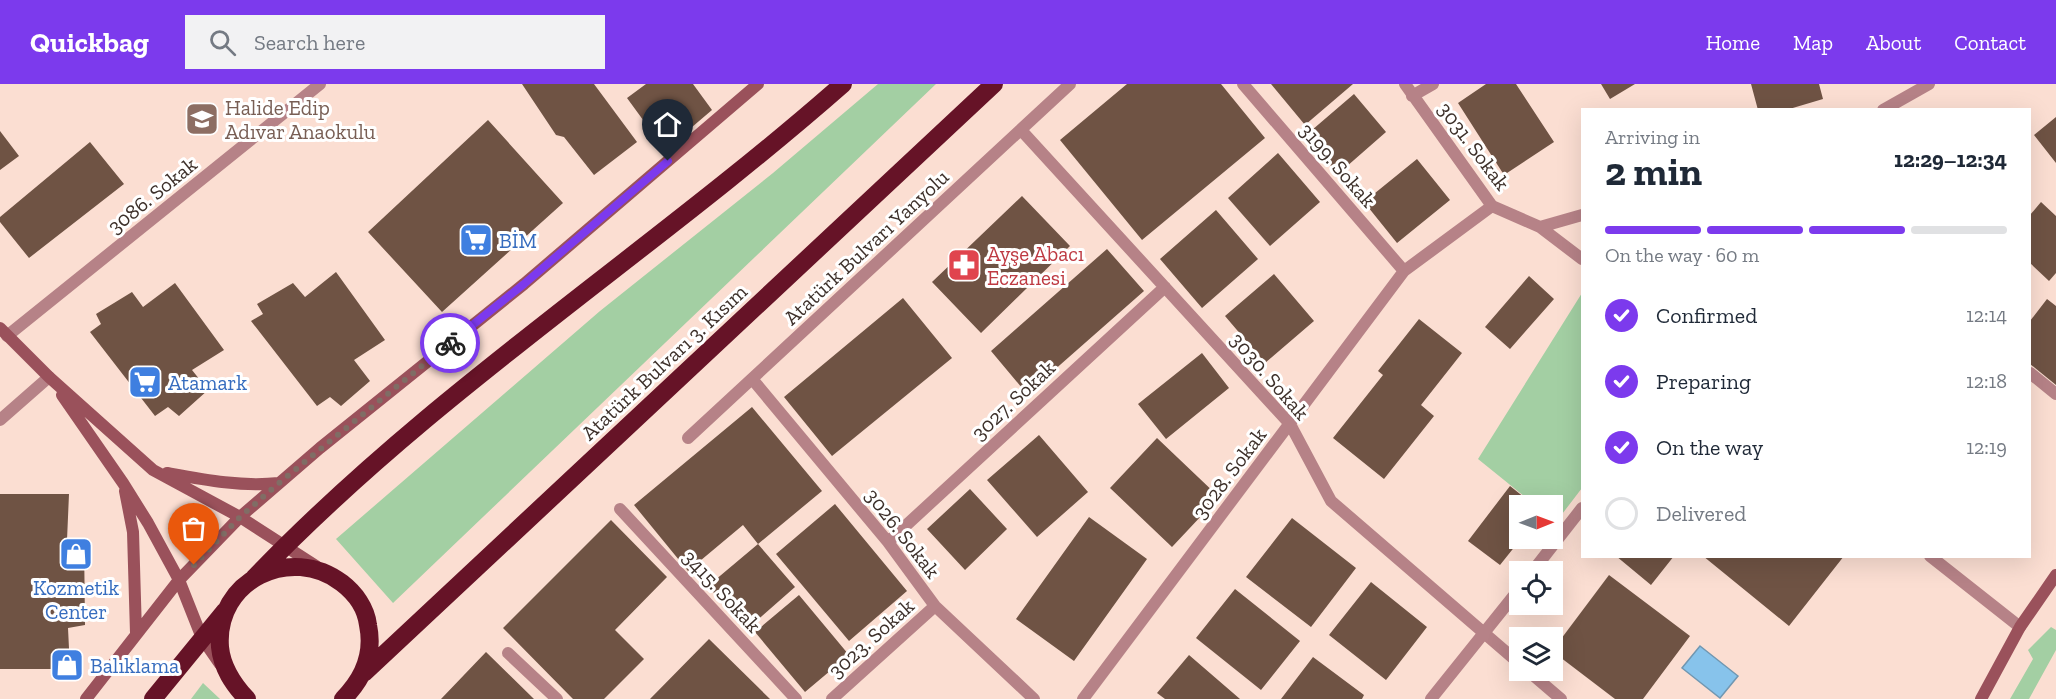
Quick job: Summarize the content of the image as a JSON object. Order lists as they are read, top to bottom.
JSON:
{
  "streets": {
    "highway": ["Atatürk Bulvarı 3. Kısım"],
    "street": [
      "3031. Sokak",
      "3199. Sokak",
      "3086. Sokak",
      "Atatürk Bulvarı Yanyolu",
      "3030. Sokak",
      "3027. Sokak",
      "3028. Sokak",
      "3026. Sokak",
      "3415. Sokak",
      "3023. Sokak"
    ]
  },
  "crossings": [
    ["3031. Sokak", "3028. Sokak"],
    ["3199. Sokak", "3028. Sokak"],
    ["Atatürk Bulvarı Yanyolu", "3030. Sokak"],
    ["Atatürk Bulvarı Yanyolu", "3026. Sokak"],
    ["3030. Sokak", "3027. Sokak"],
    ["3030. Sokak", "3028. Sokak"],
    ["3027. Sokak", "3026. Sokak"],
    ["3026. Sokak", "3023. Sokak"]
  ],
  "places": {
    "school or university": ["Halide Edip Adıvar Anaokulu"],
    "supermarket": ["BİM", "Atamark"],
    "pharmacy": ["Ayşe Abacı Eczanesi"],
    "shop": ["Kozmetik Center", "Balıklama"]
  },
  "north": "right",
  "page": {
    "header": "Quickbag",
    "search": "Search here",
    "nav": [
      "Home",
      "Map",
      "About",
      "Contact"
    ],
    "heading": ["2 min", "Arriving in", "12:29–12:34"],
    "bar": "On the way · 60 m",
    "list": [
      ["Confirmed", "12:14"],
      ["Preparing", "12:18"],
      ["On the way", "12:19"],
      "Delivered"
    ]
  }
}
